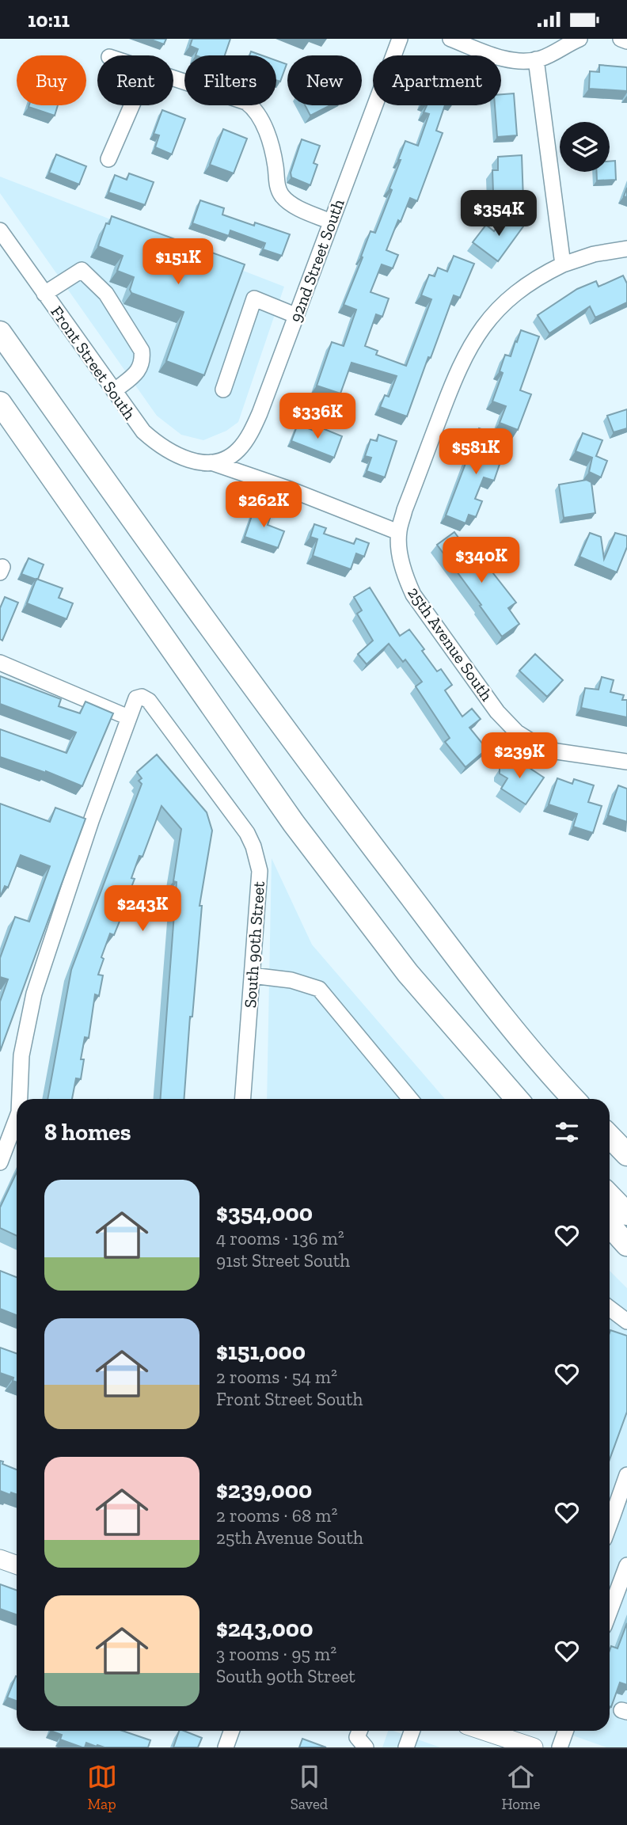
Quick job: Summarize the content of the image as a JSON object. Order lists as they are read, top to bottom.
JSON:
{
  "streets": {
    "street": [
      "92nd Street South",
      "Front Street South",
      "25th Avenue South",
      "South 90th Street"
    ]
  },
  "crossings": [
    ["92nd Street South", "Front Street South"]
  ],
  "page": {
    "status": "10:11",
    "chip": [
      "Buy",
      "Rent",
      "Filters",
      "New",
      "Apartment"
    ],
    "price": [
      "$354K",
      "$151K",
      "$336K",
      "$581K",
      "$262K",
      "$340K",
      "$239K",
      "$243K"
    ],
    "heading": "8 homes",
    "list": [
      {
        "name": "$354,000",
        "note": "4 rooms · 136 m² · 91st Street South"
      },
      {
        "name": "$151,000",
        "note": "2 rooms · 54 m² · Front Street South"
      },
      {
        "name": "$239,000",
        "note": "2 rooms · 68 m² · 25th Avenue South"
      },
      {
        "name": "$243,000",
        "note": "3 rooms · 95 m² · South 90th Street"
      }
    ],
    "tabs": ["Map", "Saved", "Home"]
  }
}
